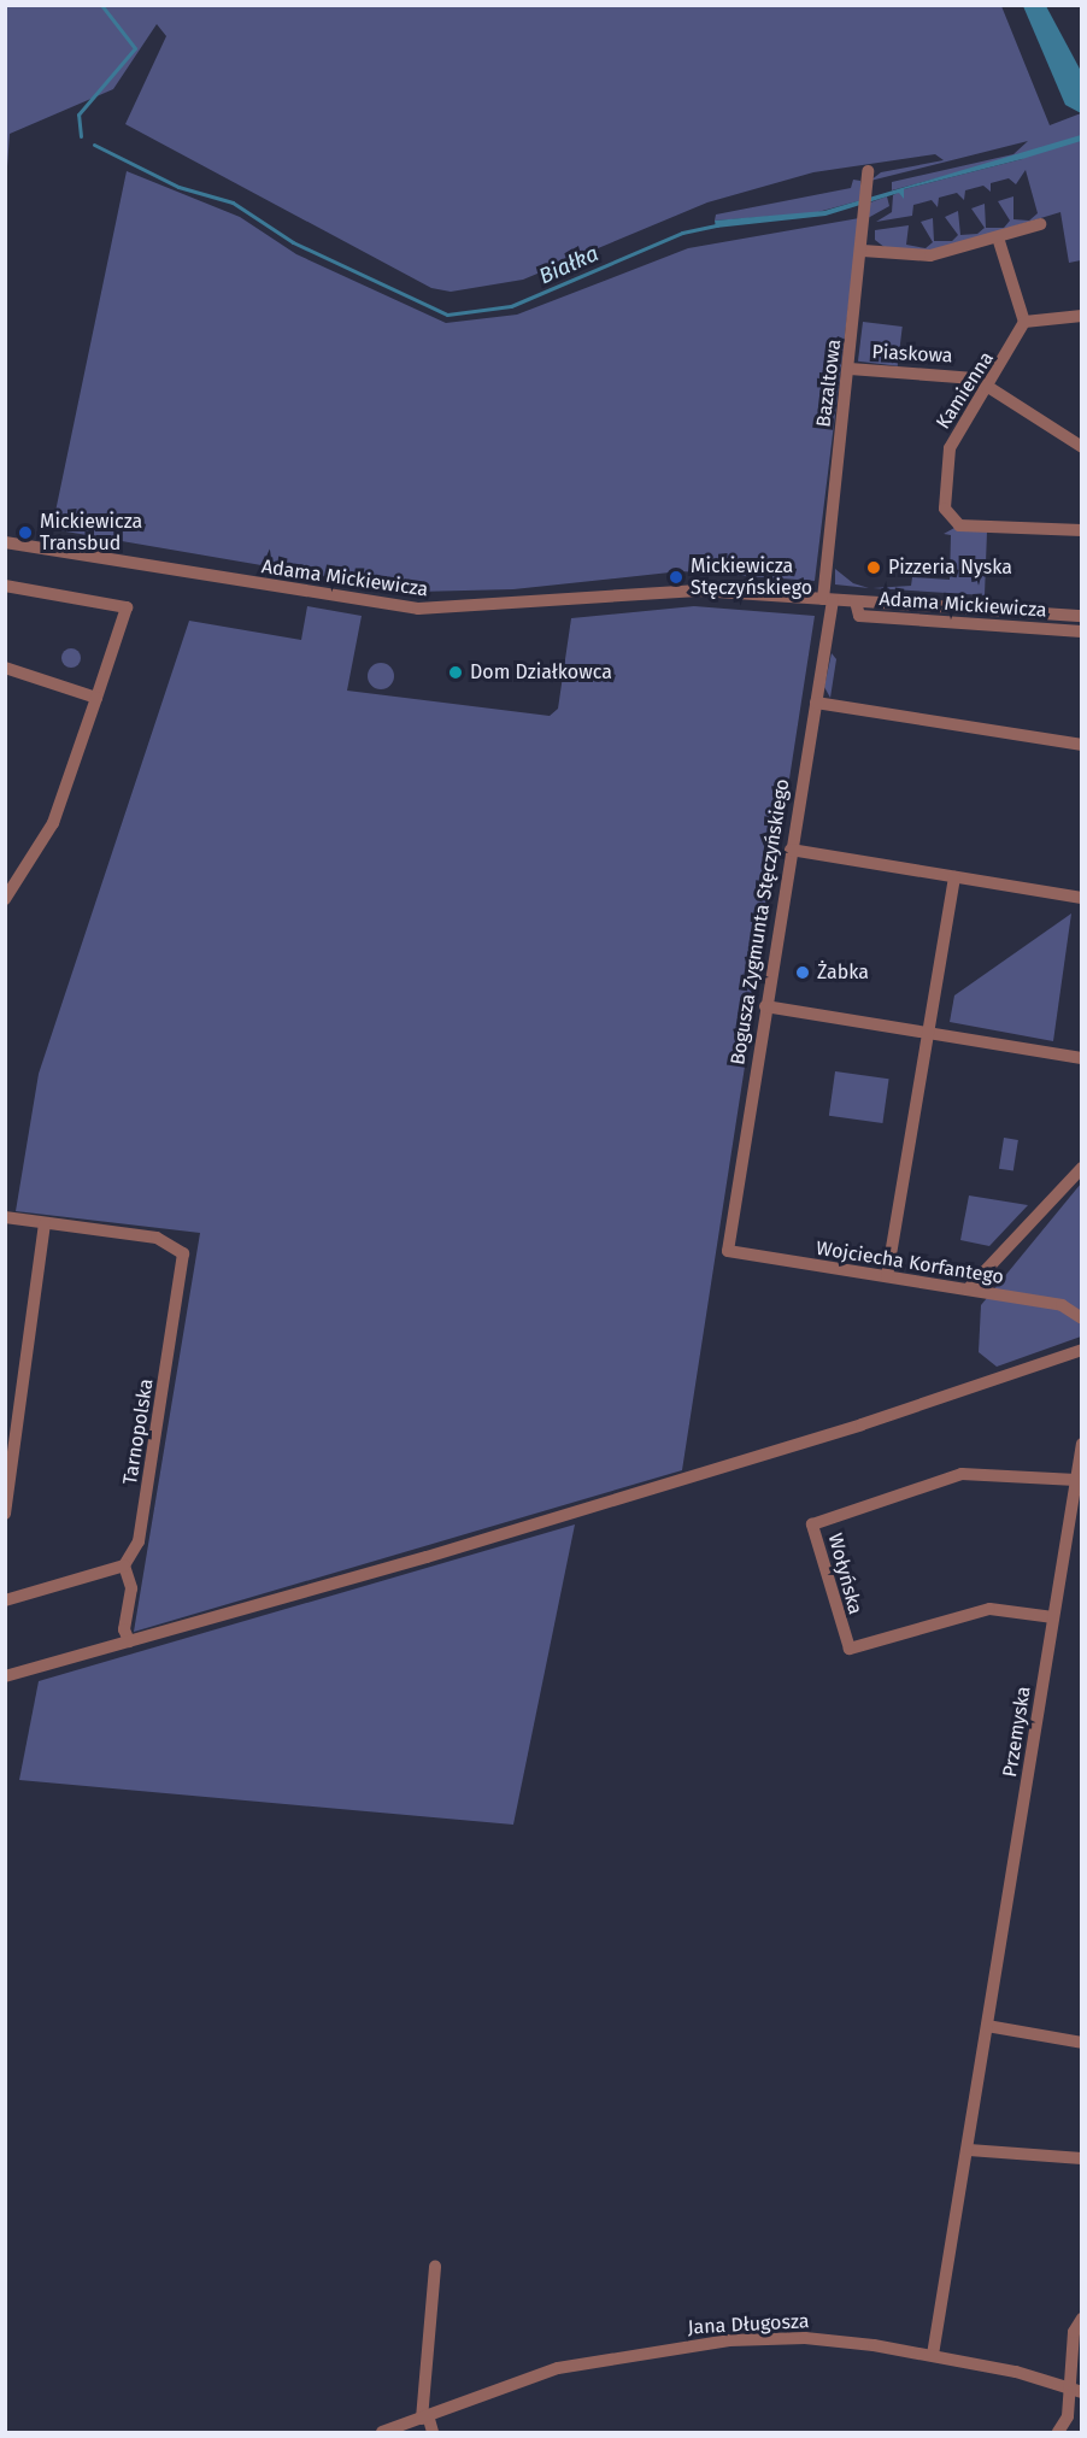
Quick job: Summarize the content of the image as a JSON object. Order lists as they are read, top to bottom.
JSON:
{
  "streets": {
    "street": [
      "Piaskowa",
      "Bazaltowa",
      "Kamienna",
      "Adama Mickiewicza",
      "Bogusza Zygmunta Stęczyńskiego",
      "Wojciecha Korfantego",
      "Tarnopolska",
      "Wołyńska",
      "Przemyska",
      "Jana Długosza"
    ]
  },
  "crossings": [
    ["Piaskowa", "Bazaltowa"],
    ["Piaskowa", "Kamienna"],
    ["Bazaltowa", "Adama Mickiewicza"],
    ["Bazaltowa", "Bogusza Zygmunta Stęczyńskiego"],
    ["Adama Mickiewicza", "Bogusza Zygmunta Stęczyńskiego"],
    ["Bogusza Zygmunta Stęczyńskiego", "Wojciecha Korfantego"],
    ["Wołyńska", "Przemyska"],
    ["Przemyska", "Jana Długosza"]
  ],
  "water": ["Białka"],
  "places": [
    "Mickiewicza Transbud",
    "Pizzeria Nyska",
    "Mickiewicza Stęczyńskiego",
    "Dom Działkowca",
    "Żabka"
  ]
}
